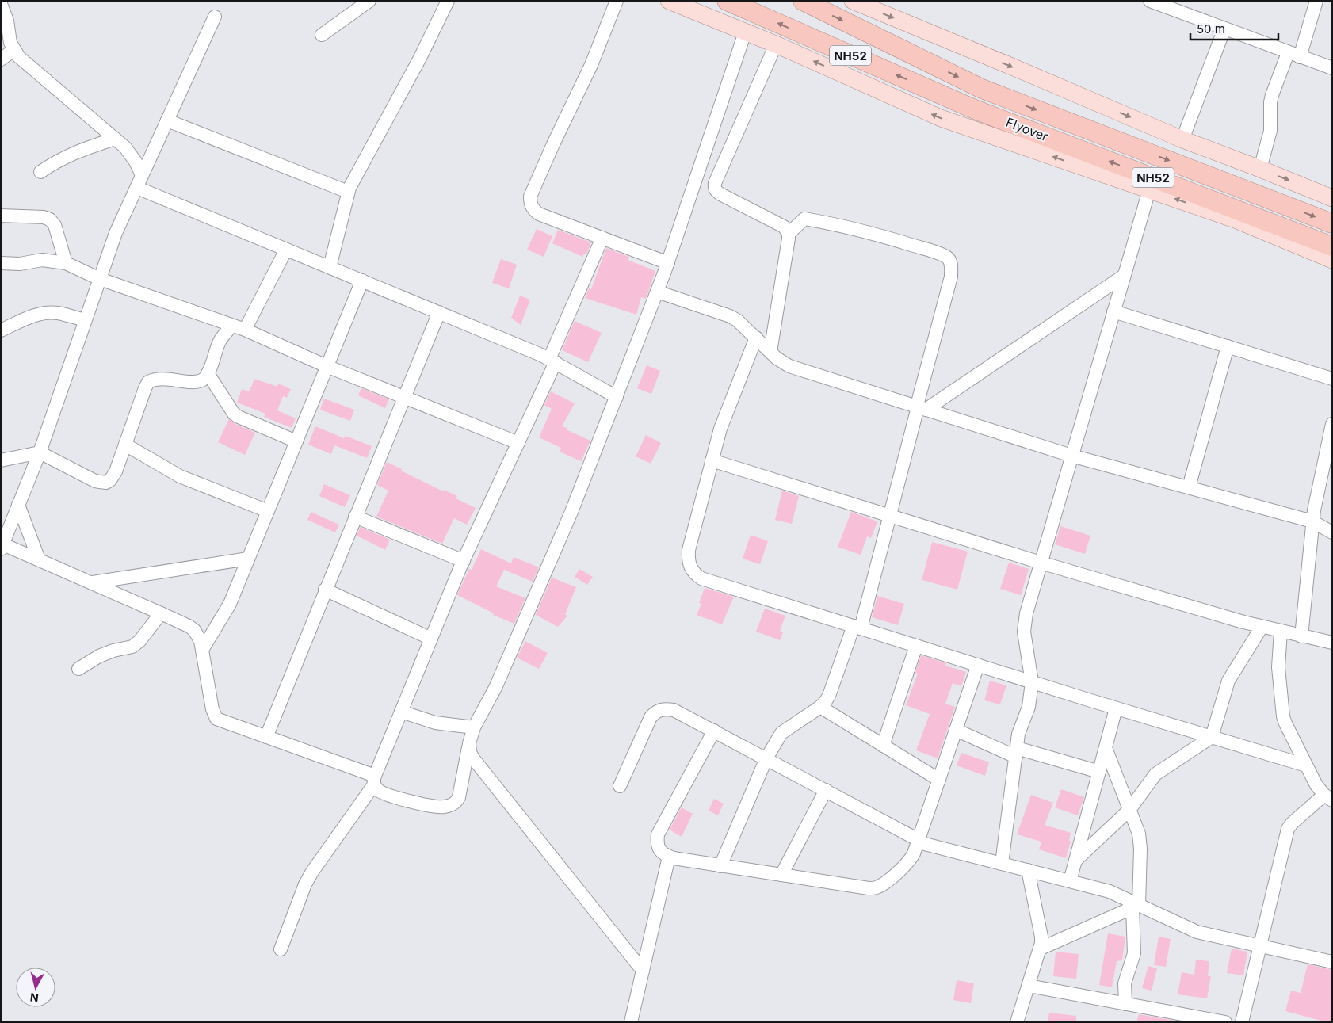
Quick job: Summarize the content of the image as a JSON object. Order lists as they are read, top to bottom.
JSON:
{
  "streets": {
    "highway": ["NH52", "Flyover"]
  },
  "scale_bar": "50 m",
  "north": "bottom"
}
